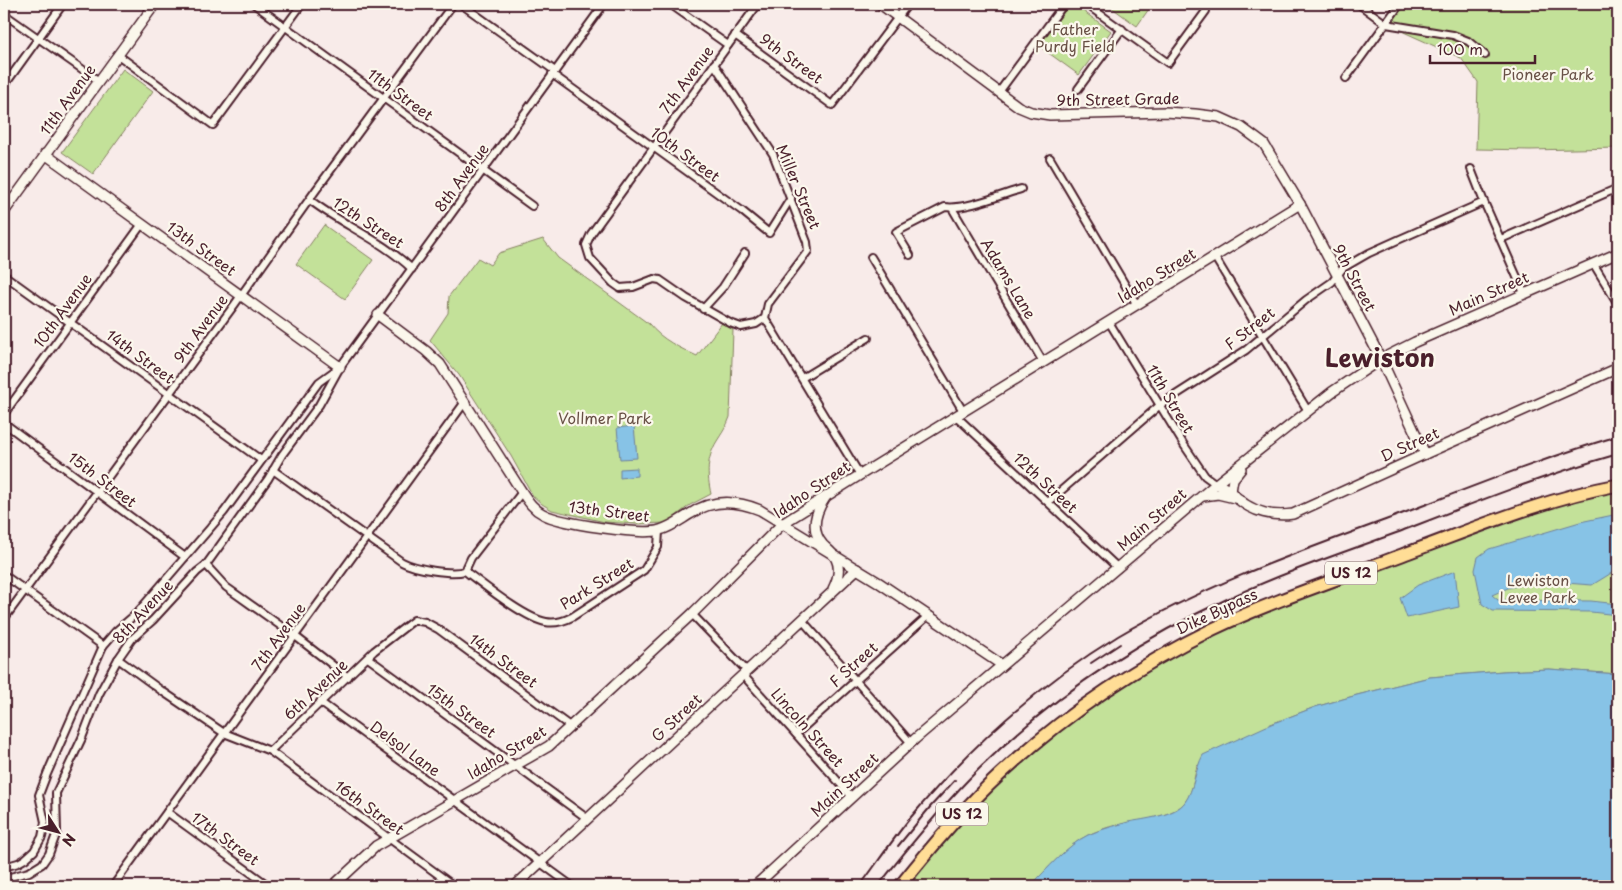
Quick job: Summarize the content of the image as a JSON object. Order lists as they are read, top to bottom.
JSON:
{
  "streets": {
    "highway": ["US 12", "Dike Bypass"],
    "street": [
      "9th Street",
      "7th Avenue",
      "11th Street",
      "11th Avenue",
      "9th Street Grade",
      "10th Street",
      "8th Avenue",
      "Miller Street",
      "12th Street",
      "13th Street",
      "Idaho Street",
      "Adams Lane",
      "Main Street",
      "10th Avenue",
      "9th Avenue",
      "F Street",
      "14th Street",
      "D Street",
      "15th Street",
      "Park Street",
      "6th Avenue",
      "G Street",
      "Lincoln Street",
      "Delsol Lane",
      "16th Street",
      "17th Street"
    ]
  },
  "crossings": [
    ["9th Street", "7th Avenue"],
    ["9th Street", "9th Street Grade"],
    ["9th Street", "Idaho Street"],
    ["9th Street", "Main Street"],
    ["9th Street", "F Street"],
    ["9th Street", "D Street"],
    ["7th Avenue", "10th Street"],
    ["7th Avenue", "Miller Street"],
    ["7th Avenue", "13th Street"],
    ["7th Avenue", "17th Street"],
    ["11th Street", "8th Avenue"],
    ["11th Street", "Idaho Street"],
    ["11th Street", "Main Street"],
    ["11th Street", "9th Avenue"],
    ["11th Street", "F Street"],
    ["11th Street", "D Street"],
    ["11th Avenue", "13th Street"],
    ["10th Street", "8th Avenue"],
    ["10th Street", "Miller Street"],
    ["8th Avenue", "12th Street"],
    ["8th Avenue", "13th Street"],
    ["8th Avenue", "14th Street"],
    ["8th Avenue", "15th Street"],
    ["12th Street", "Idaho Street"],
    ["12th Street", "Main Street"],
    ["12th Street", "9th Avenue"],
    ["12th Street", "F Street"],
    ["13th Street", "Idaho Street"],
    ["13th Street", "Main Street"],
    ["13th Street", "10th Avenue"],
    ["13th Street", "9th Avenue"],
    ["13th Street", "F Street"],
    ["13th Street", "Park Street"],
    ["13th Street", "G Street"],
    ["Idaho Street", "Adams Lane"],
    ["Idaho Street", "14th Street"],
    ["Idaho Street", "15th Street"],
    ["Idaho Street", "Lincoln Street"],
    ["Idaho Street", "Delsol Lane"],
    ["Idaho Street", "16th Street"],
    ["Main Street", "D Street"],
    ["Main Street", "Lincoln Street"],
    ["10th Avenue", "14th Street"],
    ["9th Avenue", "14th Street"],
    ["9th Avenue", "15th Street"],
    ["F Street", "Lincoln Street"],
    ["14th Street", "6th Avenue"],
    ["15th Street", "6th Avenue"],
    ["15th Street", "G Street"],
    ["6th Avenue", "Delsol Lane"],
    ["6th Avenue", "16th Street"],
    ["G Street", "Lincoln Street"],
    ["G Street", "Delsol Lane"]
  ],
  "districts": ["Lewiston"],
  "parks": [
    "Father Purdy Field",
    "Pioneer Park",
    "Vollmer Park",
    "Lewiston Levee Park"
  ],
  "scale_bar": "100 m",
  "north": "bottom right"
}
